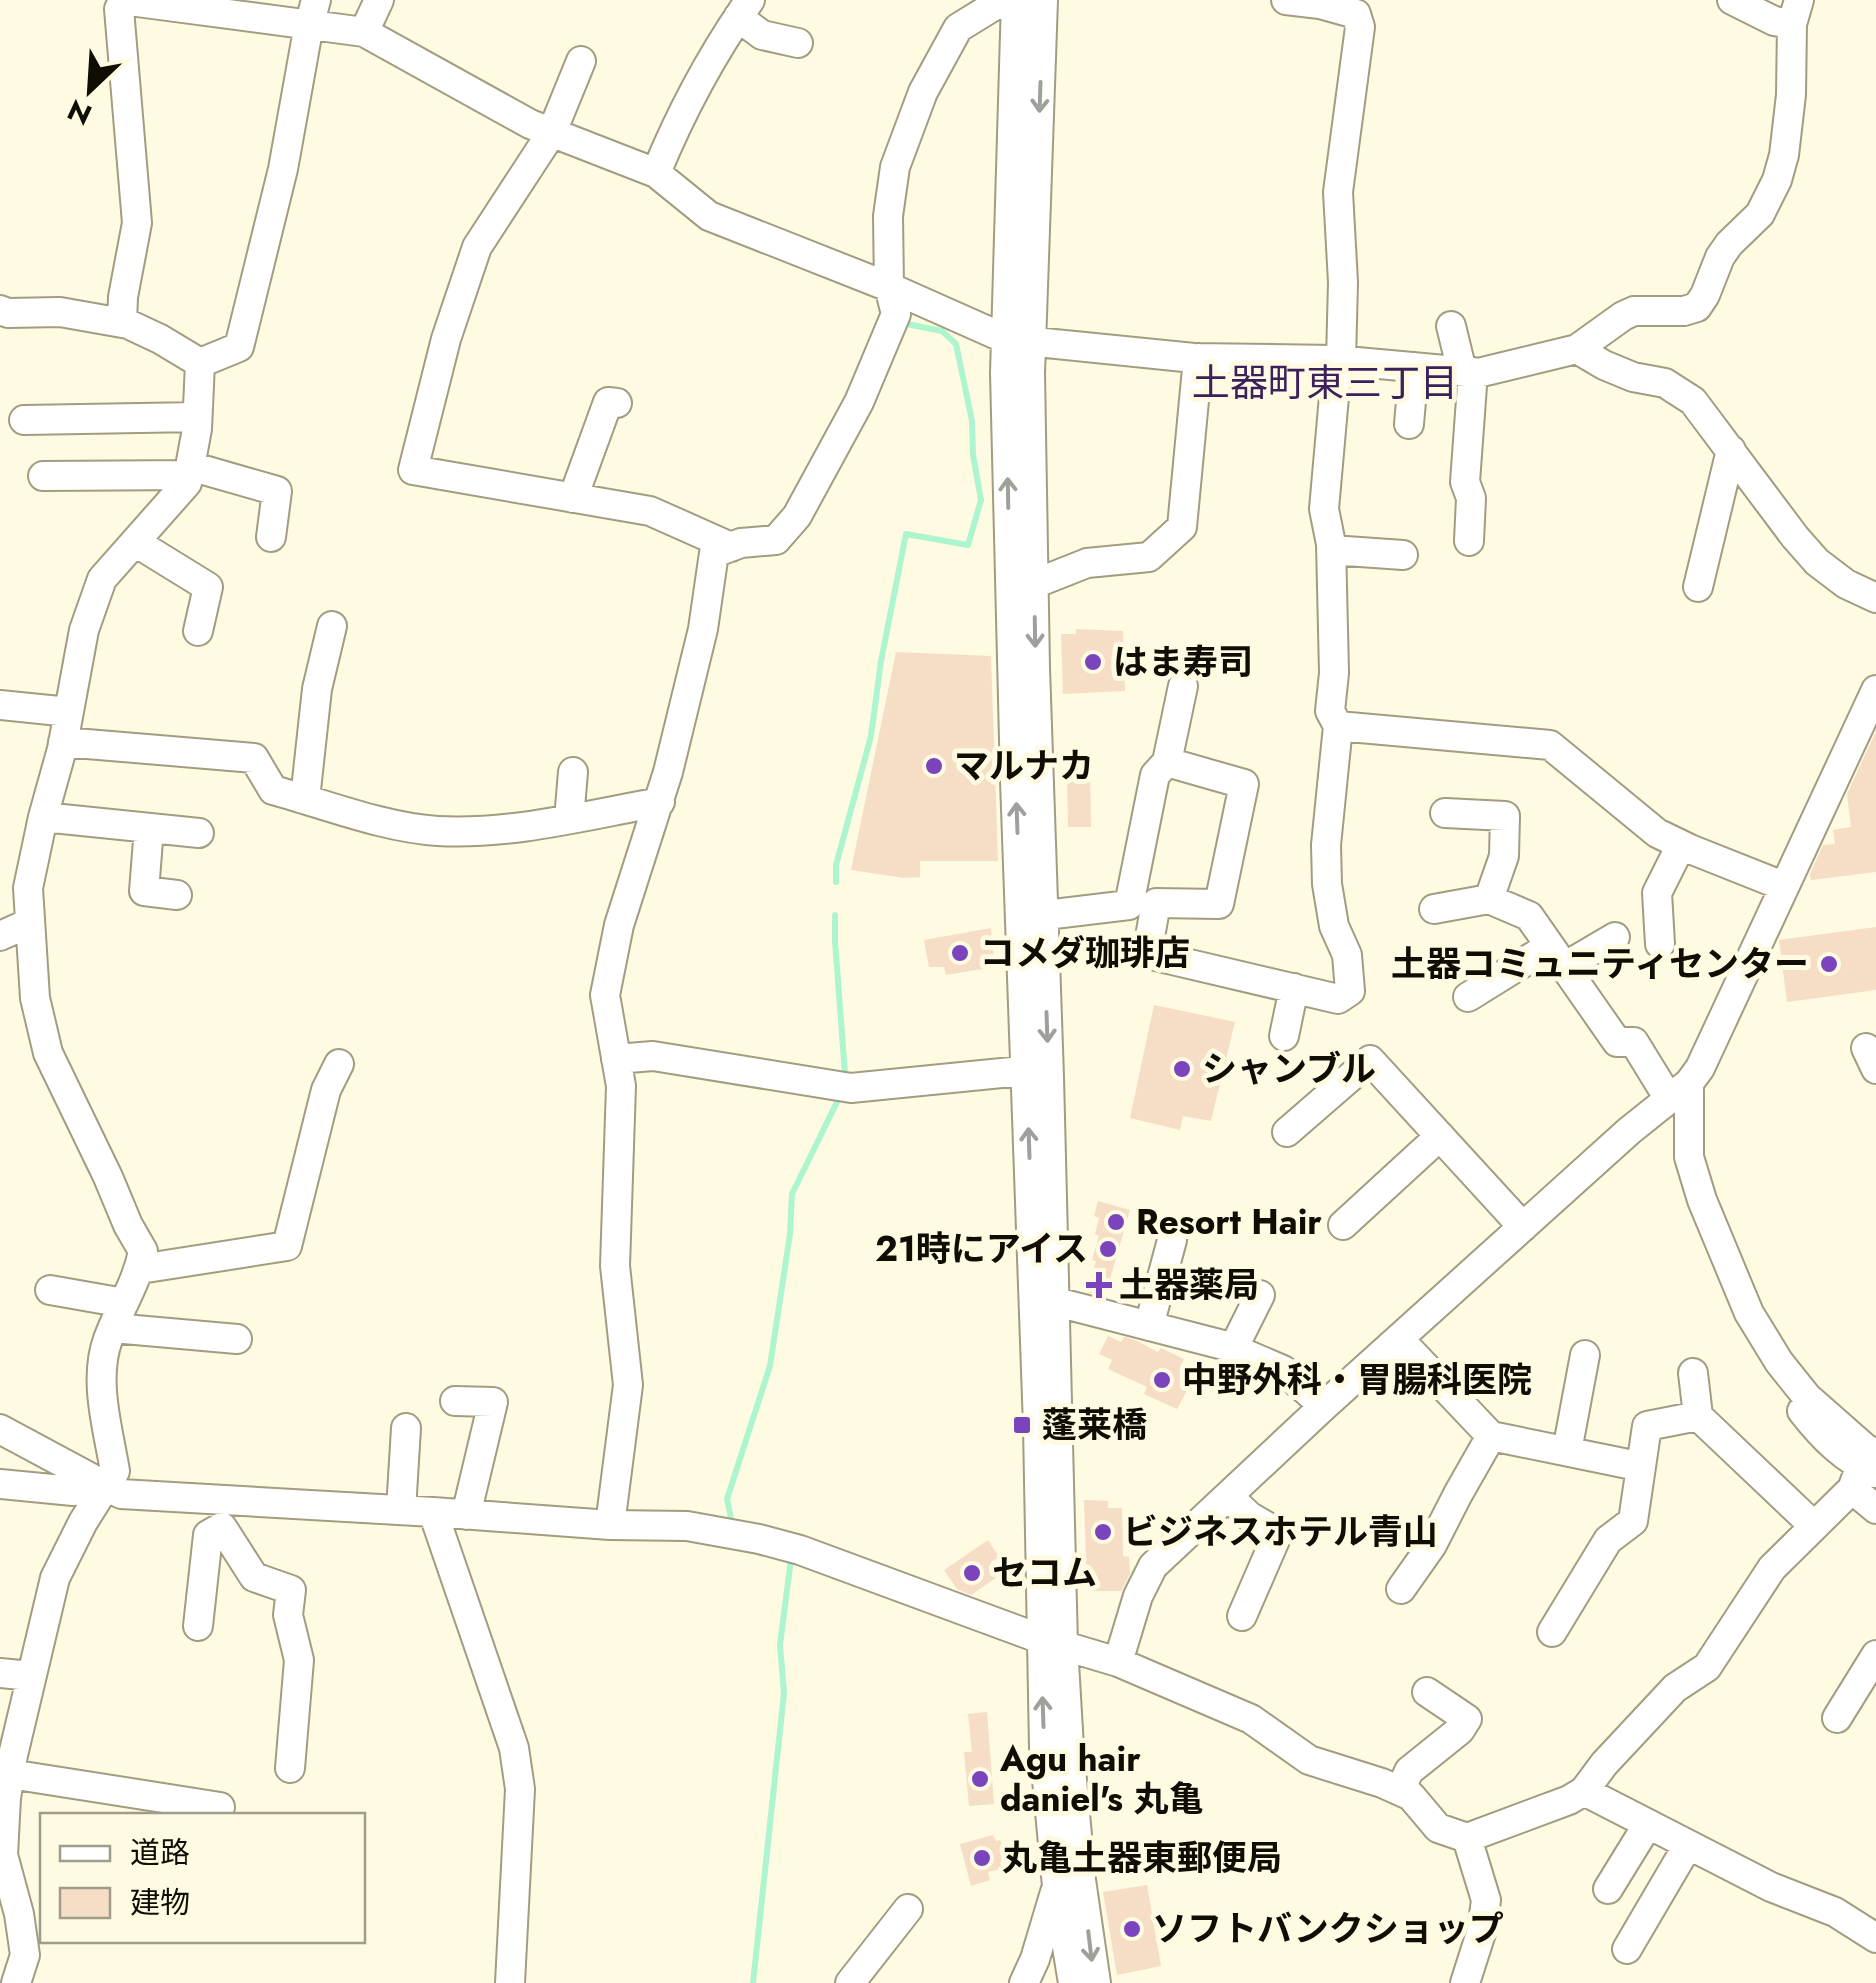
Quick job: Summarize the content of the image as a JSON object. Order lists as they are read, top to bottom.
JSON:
{
  "districts": ["土器町東三丁目"],
  "places": {
    "other": [
      "はま寿司",
      "マルナカ",
      "コメダ珈琲店",
      "土器コミュニティセンター",
      "シャンブル",
      "Resort Hair",
      "21時にアイス",
      "中野外科・胃腸科医院",
      "ビジネスホテル青山",
      "セコム",
      "Agu hair daniel's 丸亀",
      "丸亀土器東郵便局",
      "ソフトバンクショップ"
    ],
    "health": ["土器薬局"],
    "transit": ["蓬莱橋"]
  },
  "legend": ["道路", "建物"],
  "north": "bottom left"
}
